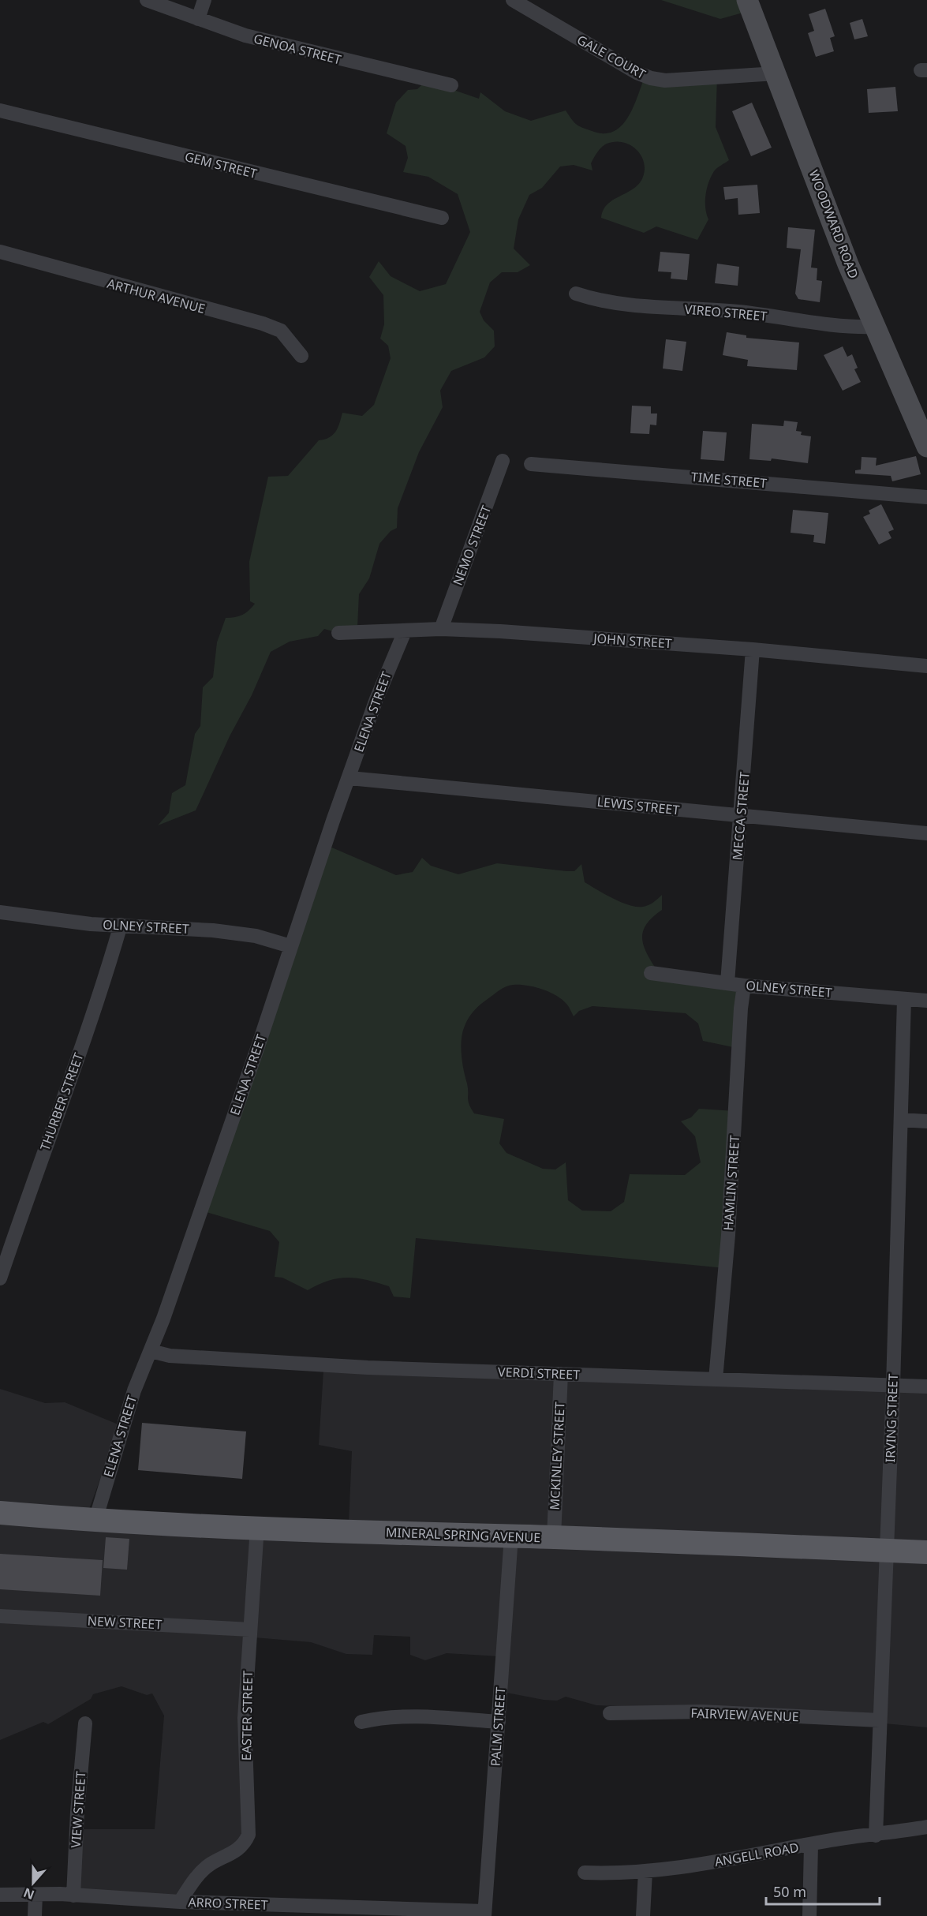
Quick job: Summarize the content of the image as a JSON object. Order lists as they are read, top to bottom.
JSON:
{
  "streets": {
    "main road": ["MINERAL SPRING AVENUE"],
    "street": [
      "GENOA STREET",
      "GALE COURT",
      "GEM STREET",
      "WOODWARD ROAD",
      "ARTHUR AVENUE",
      "VIREO STREET",
      "TIME STREET",
      "NEMO STREET",
      "JOHN STREET",
      "ELENA STREET",
      "LEWIS STREET",
      "MECCA STREET",
      "OLNEY STREET",
      "THURBER STREET",
      "HAMLIN STREET",
      "VERDI STREET",
      "IRVING STREET",
      "MCKINLEY STREET",
      "NEW STREET",
      "FAIRVIEW AVENUE",
      "EASTER STREET",
      "PALM STREET",
      "VIEW STREET",
      "ANGELL ROAD",
      "ARRO STREET"
    ]
  },
  "crossings": [
    ["GALE COURT", "WOODWARD ROAD"],
    ["WOODWARD ROAD", "VIREO STREET"],
    ["NEMO STREET", "JOHN STREET"],
    ["JOHN STREET", "ELENA STREET"],
    ["JOHN STREET", "MECCA STREET"],
    ["ELENA STREET", "LEWIS STREET"],
    ["ELENA STREET", "OLNEY STREET"],
    ["ELENA STREET", "VERDI STREET"],
    ["ELENA STREET", "MINERAL SPRING AVENUE"],
    ["LEWIS STREET", "MECCA STREET"],
    ["MECCA STREET", "OLNEY STREET"],
    ["OLNEY STREET", "THURBER STREET"],
    ["OLNEY STREET", "HAMLIN STREET"],
    ["OLNEY STREET", "IRVING STREET"],
    ["HAMLIN STREET", "VERDI STREET"],
    ["VERDI STREET", "IRVING STREET"],
    ["VERDI STREET", "MCKINLEY STREET"],
    ["IRVING STREET", "MINERAL SPRING AVENUE"],
    ["IRVING STREET", "FAIRVIEW AVENUE"],
    ["IRVING STREET", "ANGELL ROAD"],
    ["MCKINLEY STREET", "MINERAL SPRING AVENUE"],
    ["MINERAL SPRING AVENUE", "EASTER STREET"],
    ["MINERAL SPRING AVENUE", "PALM STREET"],
    ["NEW STREET", "EASTER STREET"],
    ["EASTER STREET", "ARRO STREET"],
    ["PALM STREET", "ARRO STREET"],
    ["VIEW STREET", "ARRO STREET"]
  ],
  "scale_bar": "50 m",
  "north": "bottom"
}
